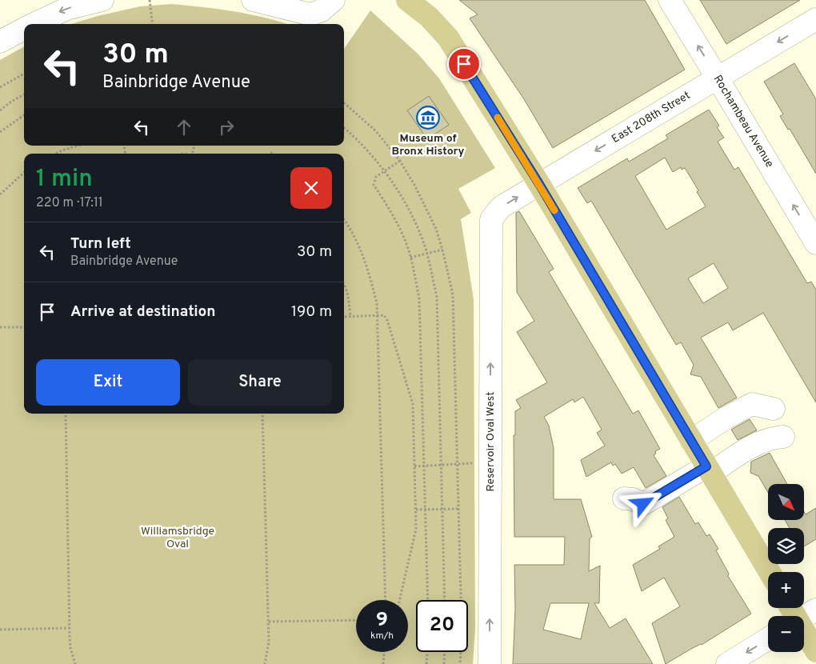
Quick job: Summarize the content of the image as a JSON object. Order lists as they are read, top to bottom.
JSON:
{
  "streets": {
    "street": ["East 208th Street", "Rochambeau Avenue", "Reservoir Oval West"]
  },
  "crossings": [
    ["East 208th Street", "Rochambeau Avenue"],
    ["East 208th Street", "Reservoir Oval West"]
  ],
  "one_way": ["Rochambeau Avenue", "Reservoir Oval West"],
  "parks": ["Williamsbridge Oval"],
  "places": {
    "museum": ["Museum of Bronx History"]
  },
  "north": "bottom right",
  "page": {
    "turn": ["30 m", "Bainbridge Avenue"],
    "heading": ["1 min", "220 m · 17:11"],
    "list": [
      {
        "name": "Turn left",
        "note": "Bainbridge Avenue",
        "value": "30 m"
      },
      {
        "name": "Arrive at destination",
        "value": "190 m"
      }
    ],
    "buttons": ["Exit", "Share"],
    "map_buttons": ["+", "−"],
    "speed": "9 km/h",
    "limit": "20"
  }
}
